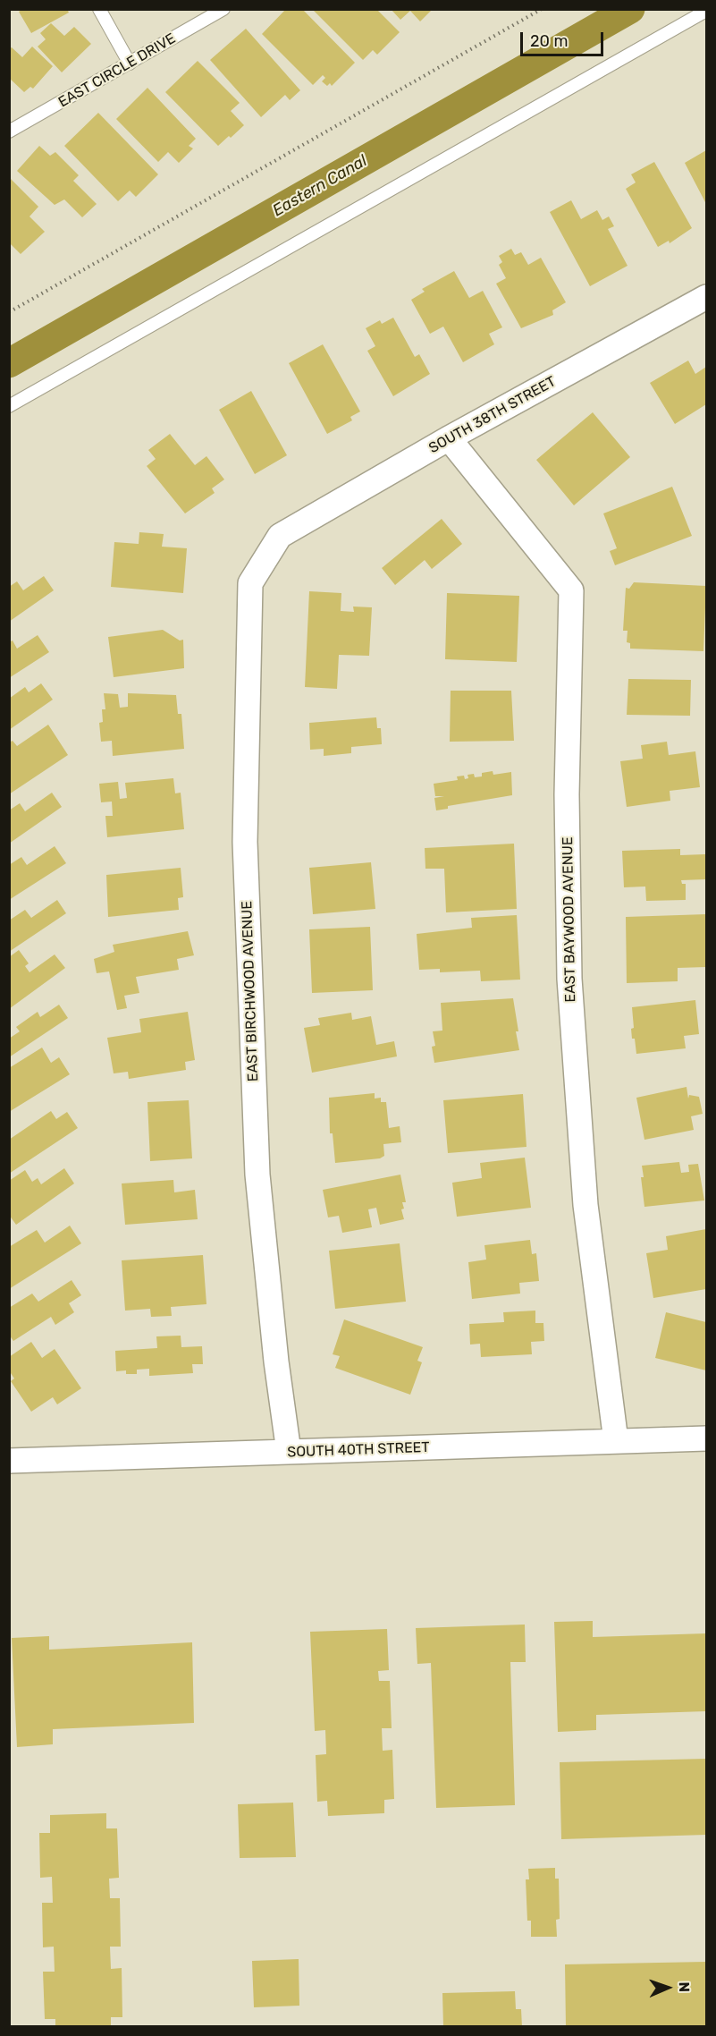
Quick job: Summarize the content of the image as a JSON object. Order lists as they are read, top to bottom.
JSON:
{
  "streets": {
    "street": [
      "SOUTH 38TH STREET",
      "EAST BAYWOOD AVENUE",
      "EAST BIRCHWOOD AVENUE",
      "SOUTH 40TH STREET"
    ],
    "lane": ["EAST CIRCLE DRIVE"]
  },
  "crossings": [
    ["SOUTH 38TH STREET", "EAST BAYWOOD AVENUE"],
    ["SOUTH 38TH STREET", "EAST BIRCHWOOD AVENUE"],
    ["EAST BAYWOOD AVENUE", "SOUTH 40TH STREET"],
    ["EAST BIRCHWOOD AVENUE", "SOUTH 40TH STREET"]
  ],
  "water": ["Eastern Canal"],
  "scale_bar": "20 m",
  "north": "right"
}
